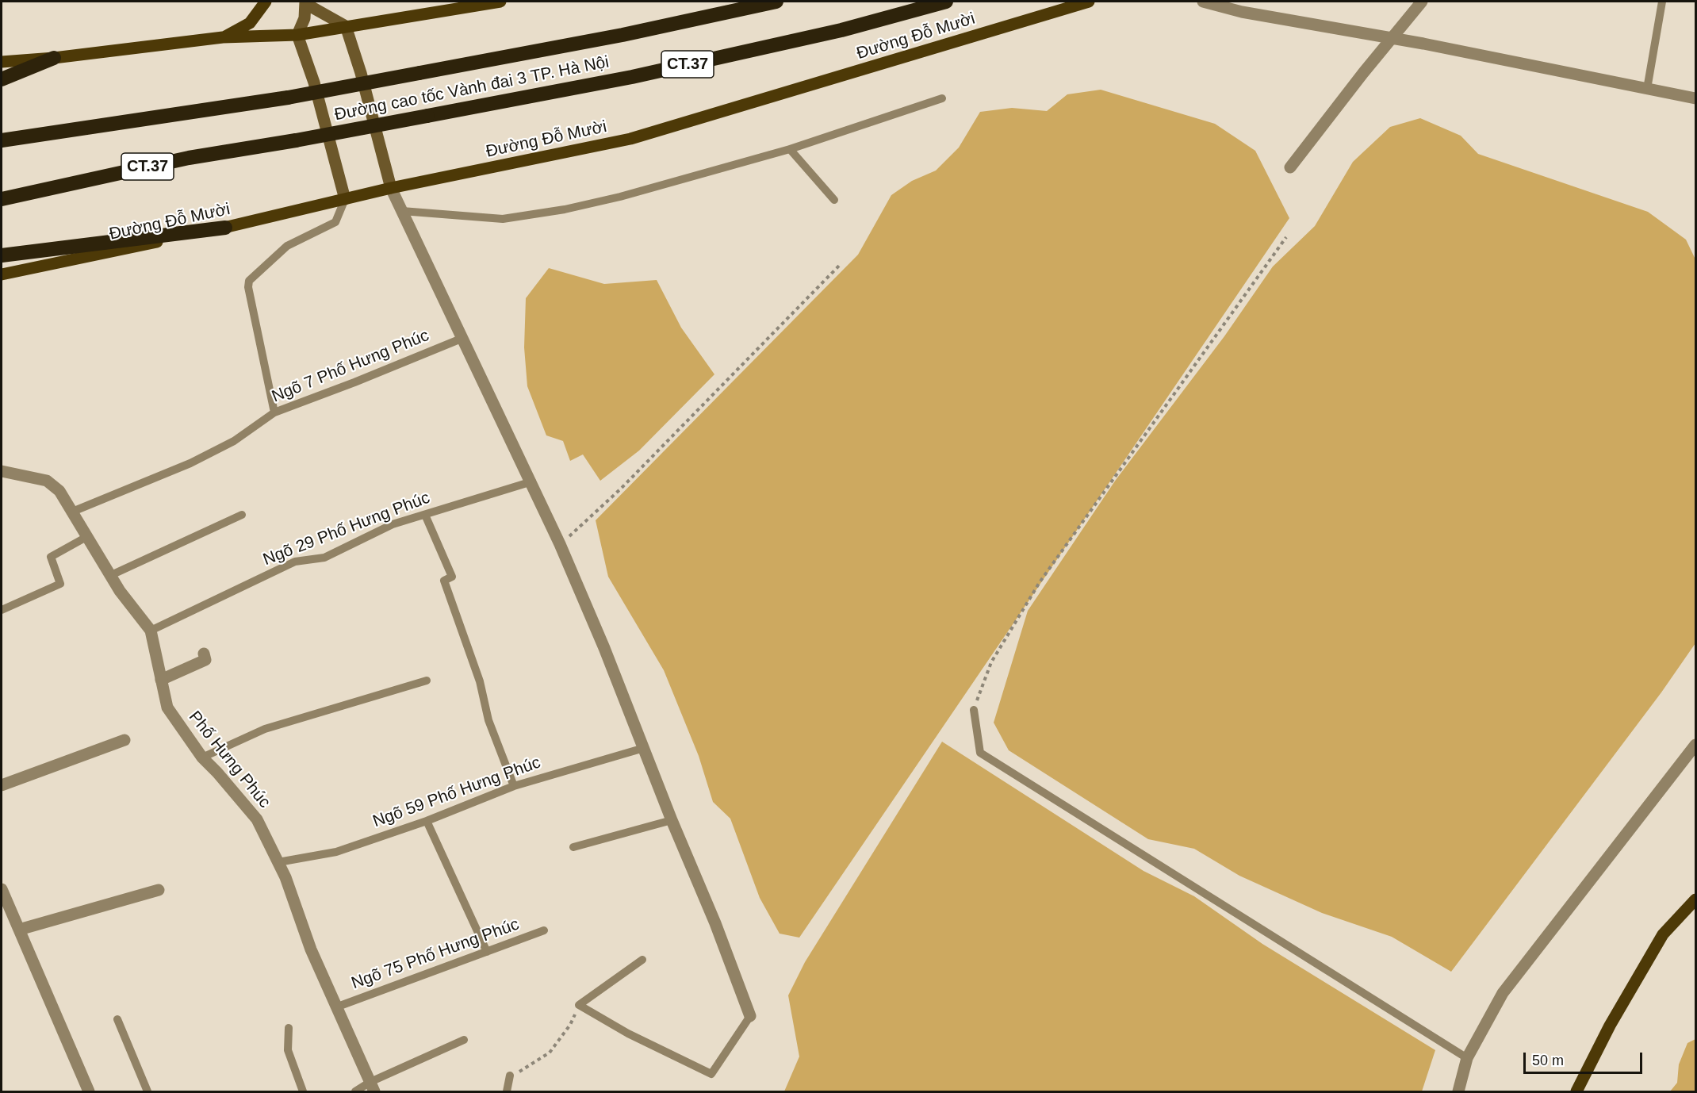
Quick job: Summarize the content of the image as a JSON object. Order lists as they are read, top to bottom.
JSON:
{
  "streets": {
    "highway": ["CT.37", "Đường cao tốc Vành đai 3 TP. Hà Nội"],
    "main road": ["Đường Đỗ Mười"],
    "street": ["Phố Hưng Phúc"],
    "lane": [
      "Ngõ 7 Phố Hưng Phúc",
      "Ngõ 29 Phố Hưng Phúc",
      "Ngõ 59 Phố Hưng Phúc",
      "Ngõ 75 Phố Hưng Phúc"
    ]
  },
  "crossings": [
    ["Ngõ 7 Phố Hưng Phúc", "Phố Hưng Phúc"],
    ["Ngõ 29 Phố Hưng Phúc", "Phố Hưng Phúc"],
    ["Phố Hưng Phúc", "Ngõ 59 Phố Hưng Phúc"],
    ["Phố Hưng Phúc", "Ngõ 75 Phố Hưng Phúc"]
  ],
  "scale_bar": "50 m"
}
